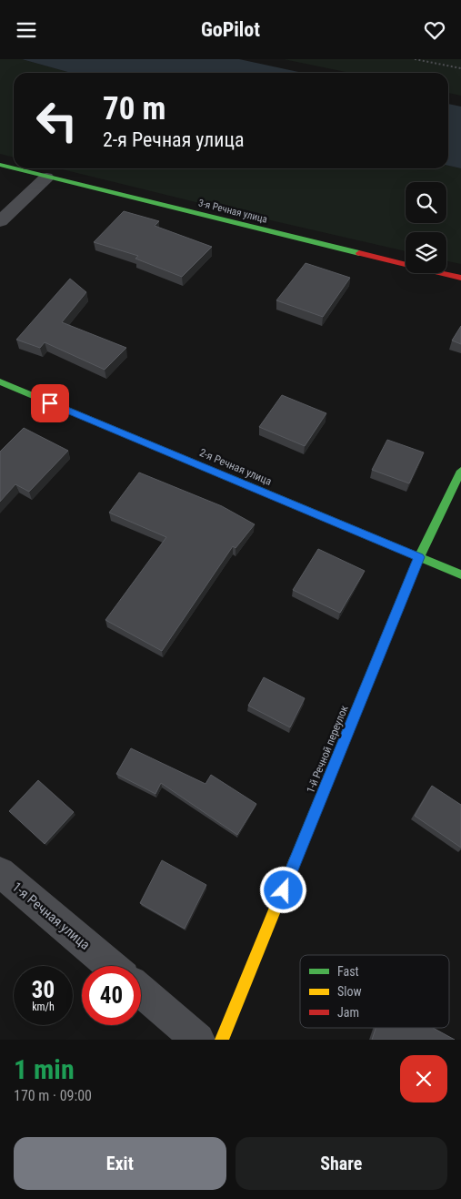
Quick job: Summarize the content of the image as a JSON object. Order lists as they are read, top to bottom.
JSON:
{
  "streets": {
    "street": [
      "3-я Речная улица",
      "2-я Речная улица",
      "1-й Речной переулок",
      "1-я Речная улица"
    ]
  },
  "crossings": [
    ["2-я Речная улица", "1-й Речной переулок"]
  ],
  "legend": ["Fast", "Slow", "Jam"],
  "page": {
    "header": "GoPilot",
    "turn": ["70 m", "2-я Речная улица"],
    "speed": "30 km/h",
    "limit": "40",
    "heading": ["1 min", "170 m · 09:00"],
    "buttons": ["Exit", "Share"]
  }
}
